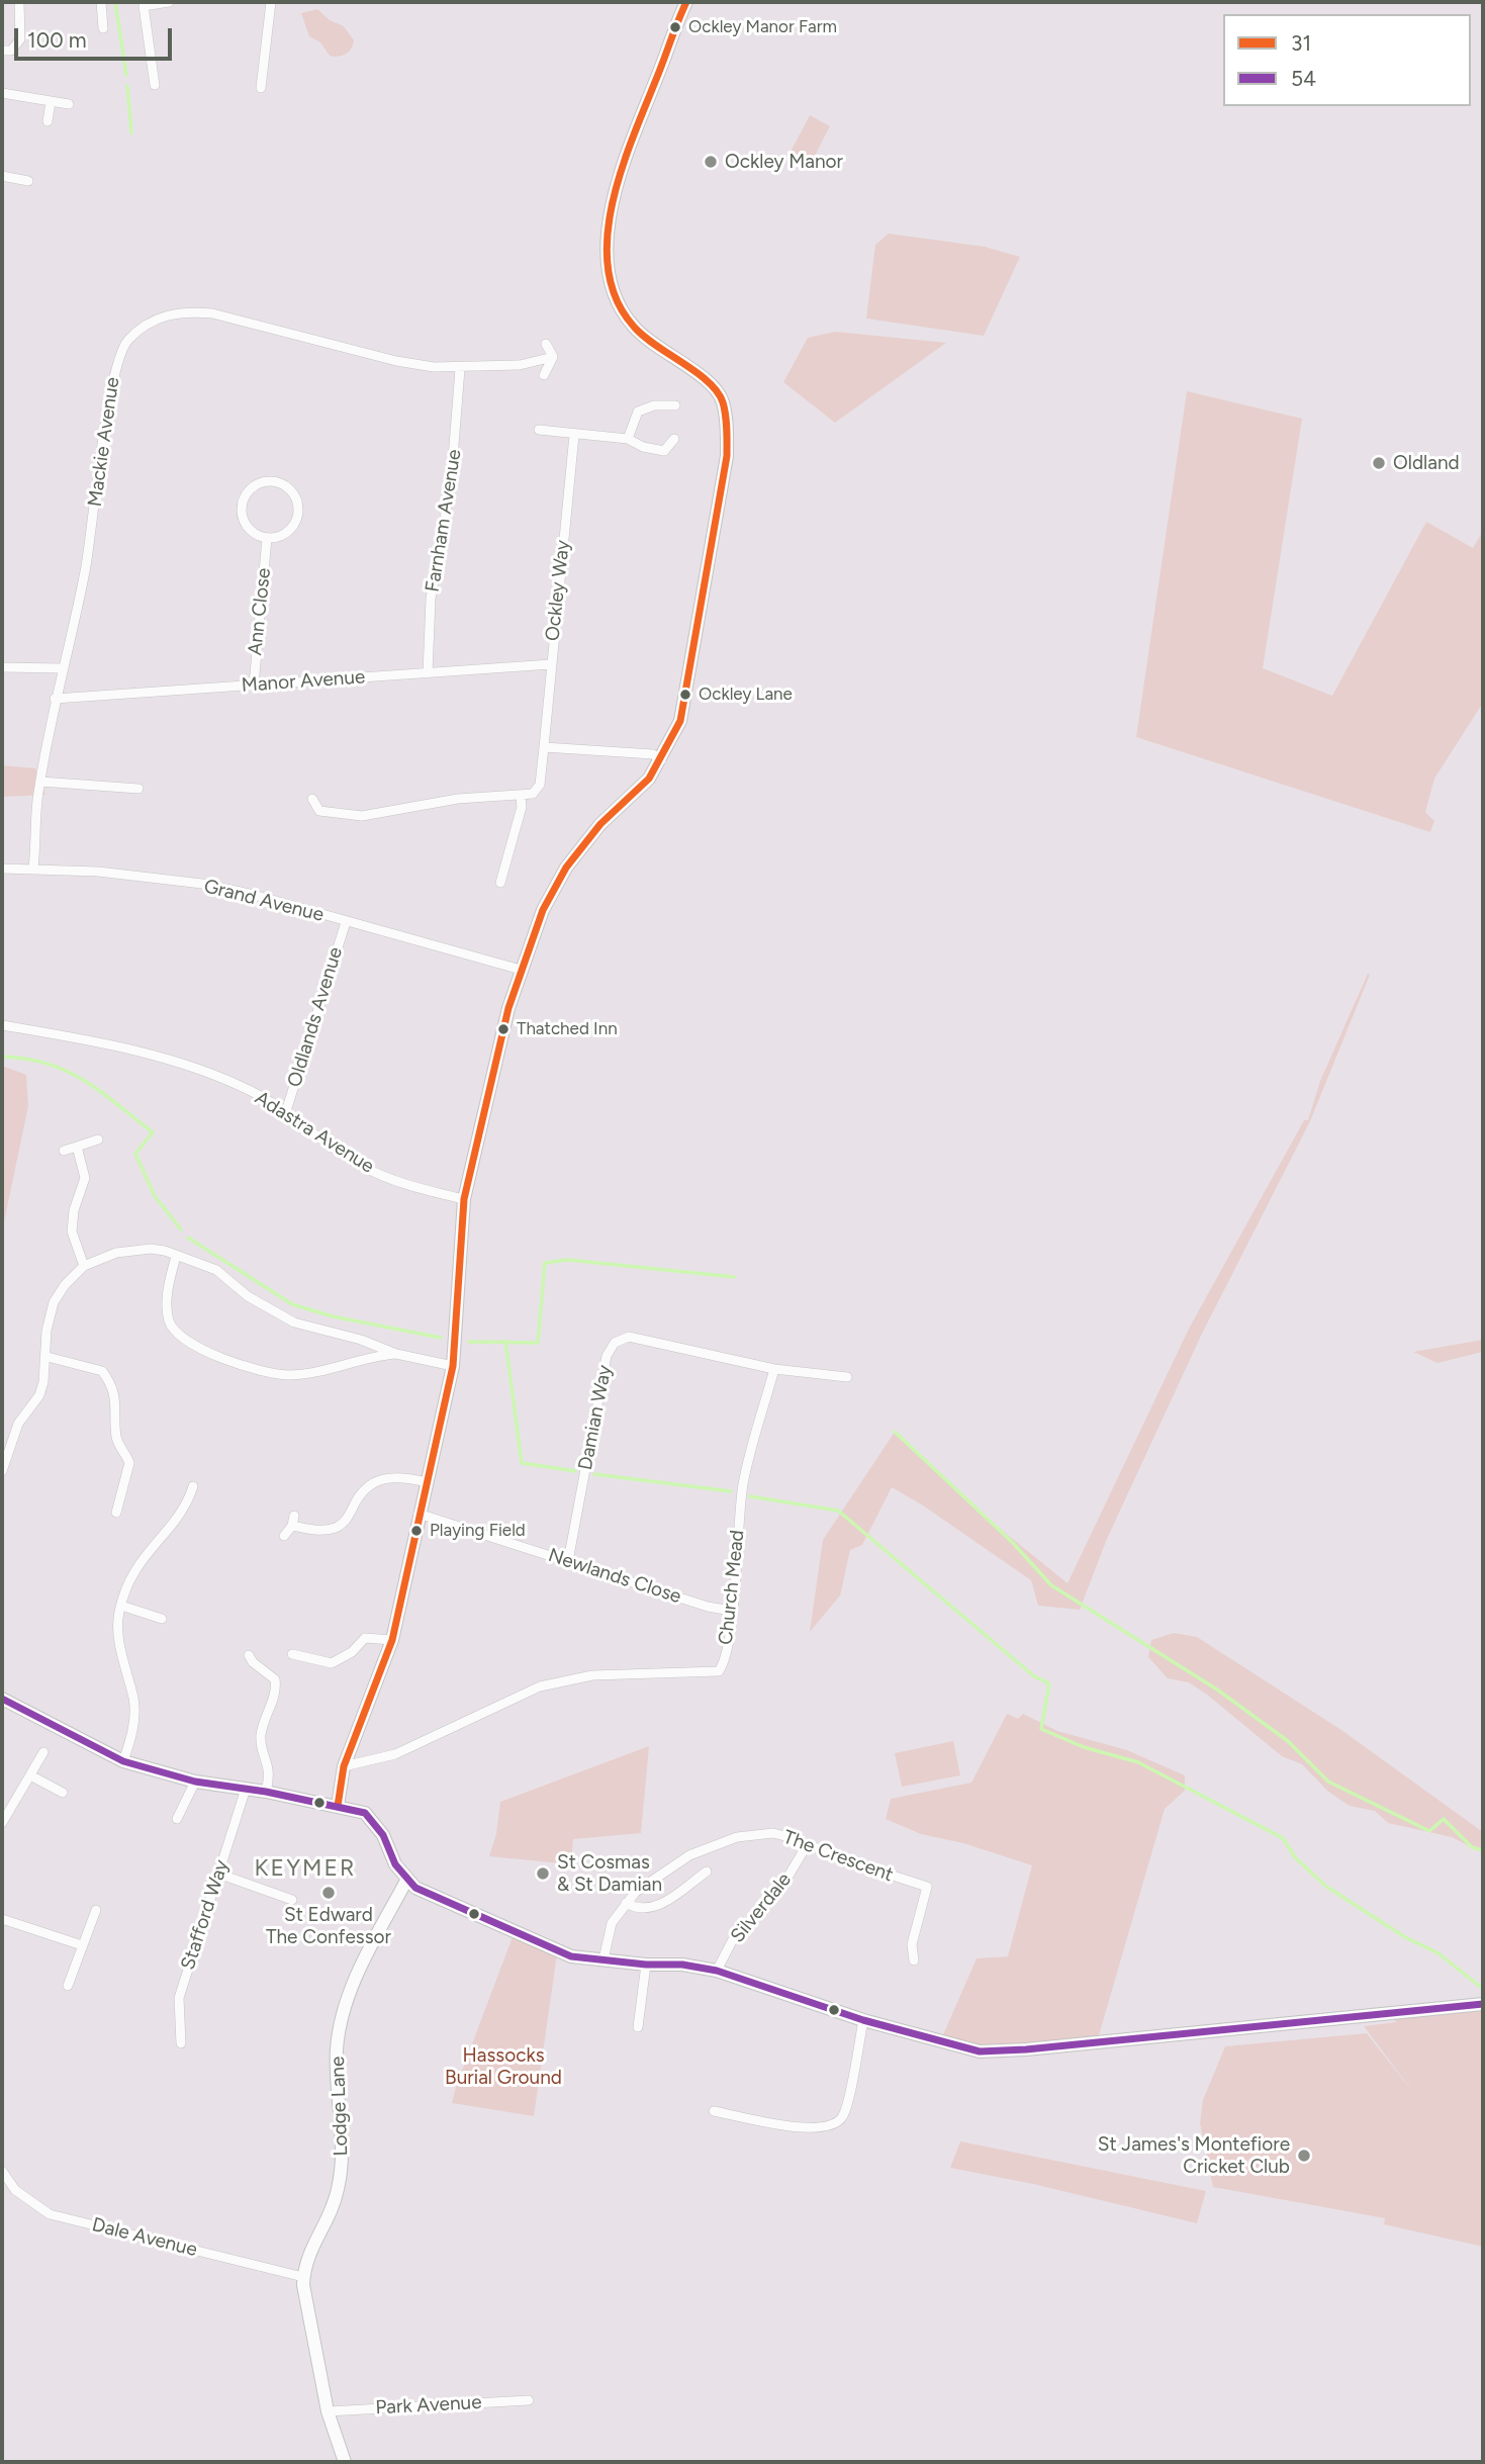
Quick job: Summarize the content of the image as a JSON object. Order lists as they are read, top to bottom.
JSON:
{
  "streets": {
    "street": [
      "Mackie Avenue",
      "Farnham Avenue",
      "Ockley Way",
      "Ann Close",
      "Manor Avenue",
      "Grand Avenue",
      "Oldlands Avenue",
      "Adastra Avenue",
      "Damian Way",
      "Newlands Close",
      "Church Mead",
      "The Crescent",
      "Silverdale",
      "Stafford Way",
      "Lodge Lane",
      "Dale Avenue",
      "Park Avenue"
    ]
  },
  "crossings": [
    ["Mackie Avenue", "Farnham Avenue"],
    ["Mackie Avenue", "Manor Avenue"],
    ["Mackie Avenue", "Grand Avenue"],
    ["Farnham Avenue", "Manor Avenue"],
    ["Ockley Way", "Manor Avenue"],
    ["Ann Close", "Manor Avenue"],
    ["Grand Avenue", "Oldlands Avenue"],
    ["Oldlands Avenue", "Adastra Avenue"],
    ["Damian Way", "Newlands Close"],
    ["Damian Way", "Church Mead"],
    ["Newlands Close", "Church Mead"],
    ["The Crescent", "Silverdale"],
    ["Lodge Lane", "Dale Avenue"],
    ["Lodge Lane", "Park Avenue"]
  ],
  "districts": ["KEYMER"],
  "parks": ["Hassocks Burial Ground"],
  "places": [
    "Ockley Manor Farm",
    "Ockley Manor",
    "Oldland",
    "Ockley Lane",
    "Thatched Inn",
    "Playing Field",
    "St Cosmas & St Damian",
    "St Edward The Confessor",
    "St James's Montefiore Cricket Club"
  ],
  "lines": ["transit line 31", "transit line 54"],
  "legend": ["31", "54"],
  "scale_bar": "100 m"
}
